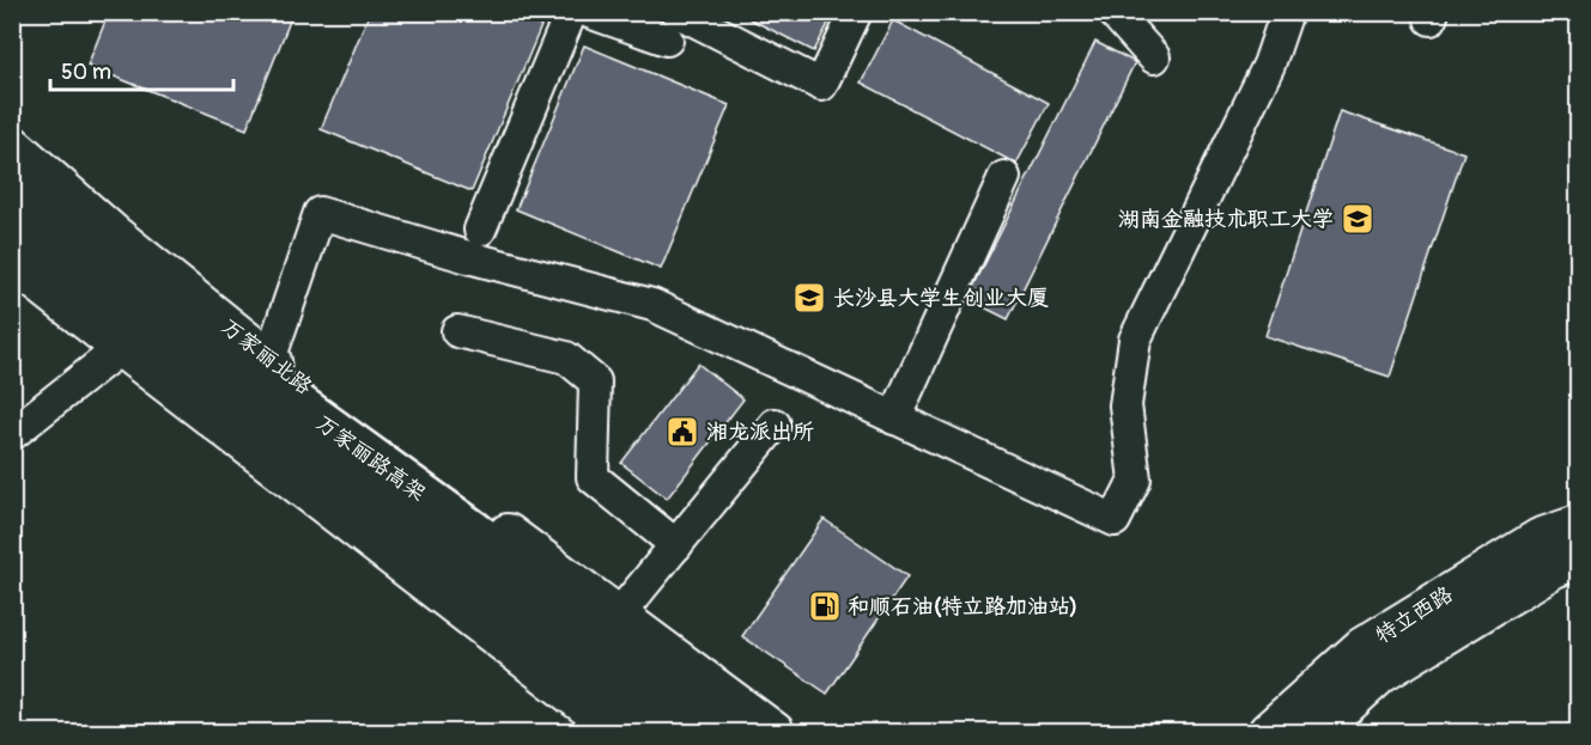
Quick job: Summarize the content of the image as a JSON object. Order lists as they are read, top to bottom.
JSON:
{
  "streets": {
    "highway": ["万家丽路高架"],
    "main road": ["万家丽北路", "特立西路"]
  },
  "places": {
    "school or university": ["湖南金融技术职工大学", "长沙县大学生创业大厦"],
    "public building": ["湘龙派出所"],
    "fuel station": ["和顺石油(特立路加油站)"]
  },
  "scale_bar": "50 m"
}
